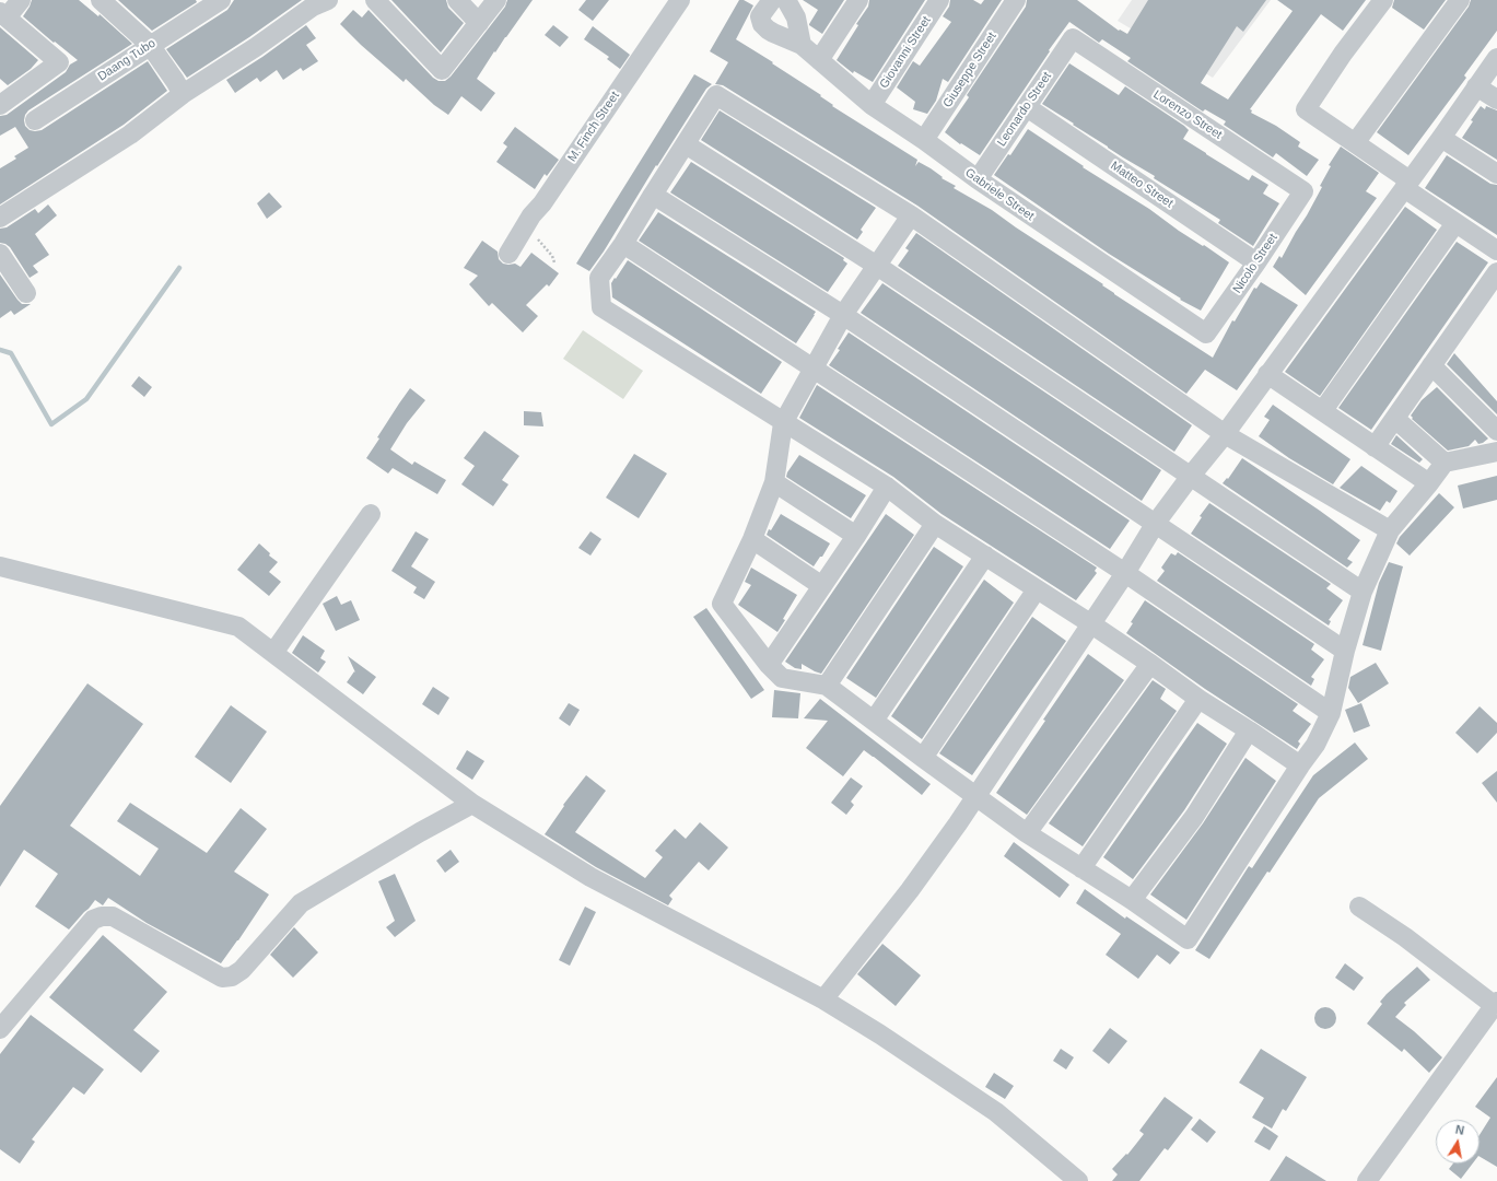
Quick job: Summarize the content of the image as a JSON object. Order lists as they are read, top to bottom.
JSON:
{
  "streets": {
    "street": [
      "Giovanni Street",
      "Daang Tubo",
      "Giuseppe Street",
      "Leonardo Street",
      "Lorenzo Street",
      "M. Finch Street",
      "Matteo Street",
      "Gabriele Street",
      "Nicolo Street"
    ]
  },
  "crossings": [
    ["Giovanni Street", "Gabriele Street"],
    ["Giuseppe Street", "Gabriele Street"],
    ["Leonardo Street", "Lorenzo Street"],
    ["Leonardo Street", "Matteo Street"],
    ["Leonardo Street", "Gabriele Street"],
    ["Lorenzo Street", "Nicolo Street"],
    ["Matteo Street", "Nicolo Street"],
    ["Gabriele Street", "Nicolo Street"]
  ],
  "north": "top"
}
